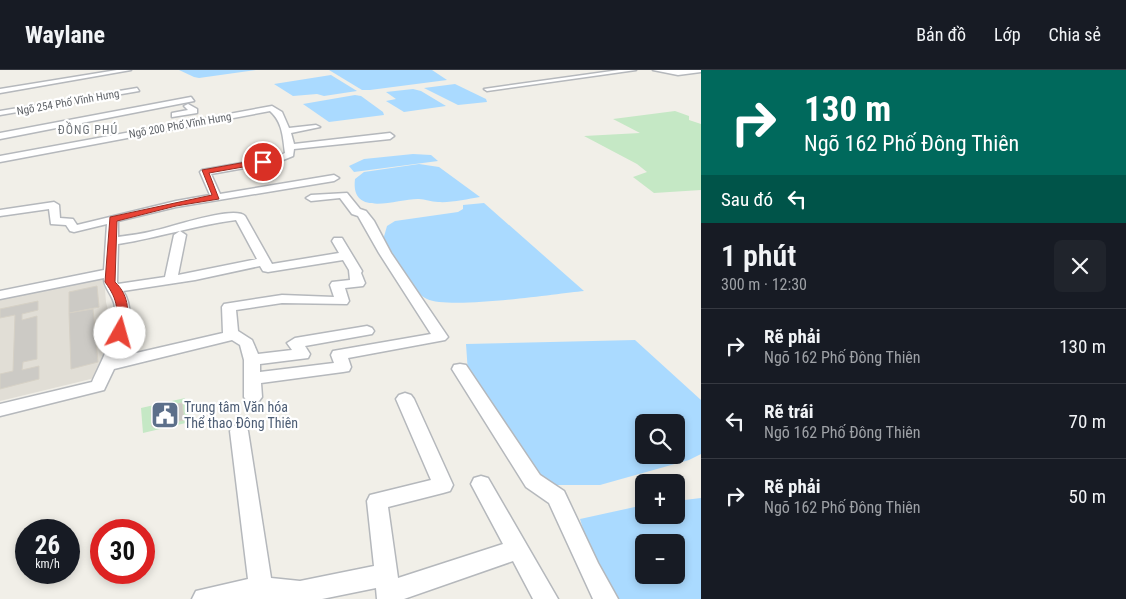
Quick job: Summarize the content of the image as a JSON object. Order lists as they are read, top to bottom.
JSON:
{
  "streets": {
    "street": ["Ngõ 254 Phố Vĩnh Hưng", "Ngõ 200 Phố Vĩnh Hưng"]
  },
  "districts": ["ĐỒNG PHÚ"],
  "places": {
    "public building": ["Trung tâm Văn hóa Thể thao Đông Thiên"]
  },
  "page": {
    "header": "Waylane",
    "nav": ["Bản đồ", "Lớp", "Chia sẻ"],
    "turn": ["130 m", "Ngõ 162 Phố Đông Thiên"],
    "then": "Sau đó",
    "heading": ["1 phút", "300 m · 12:30"],
    "list": [
      {
        "name": "Rẽ phải",
        "note": "Ngõ 162 Phố Đông Thiên",
        "value": "130 m"
      },
      {
        "name": "Rẽ trái",
        "note": "Ngõ 162 Phố Đông Thiên",
        "value": "70 m"
      },
      {
        "name": "Rẽ phải",
        "note": "Ngõ 162 Phố Đông Thiên",
        "value": "50 m"
      }
    ],
    "map_buttons": ["+", "−"],
    "speed": "26 km/h",
    "limit": "30"
  }
}
